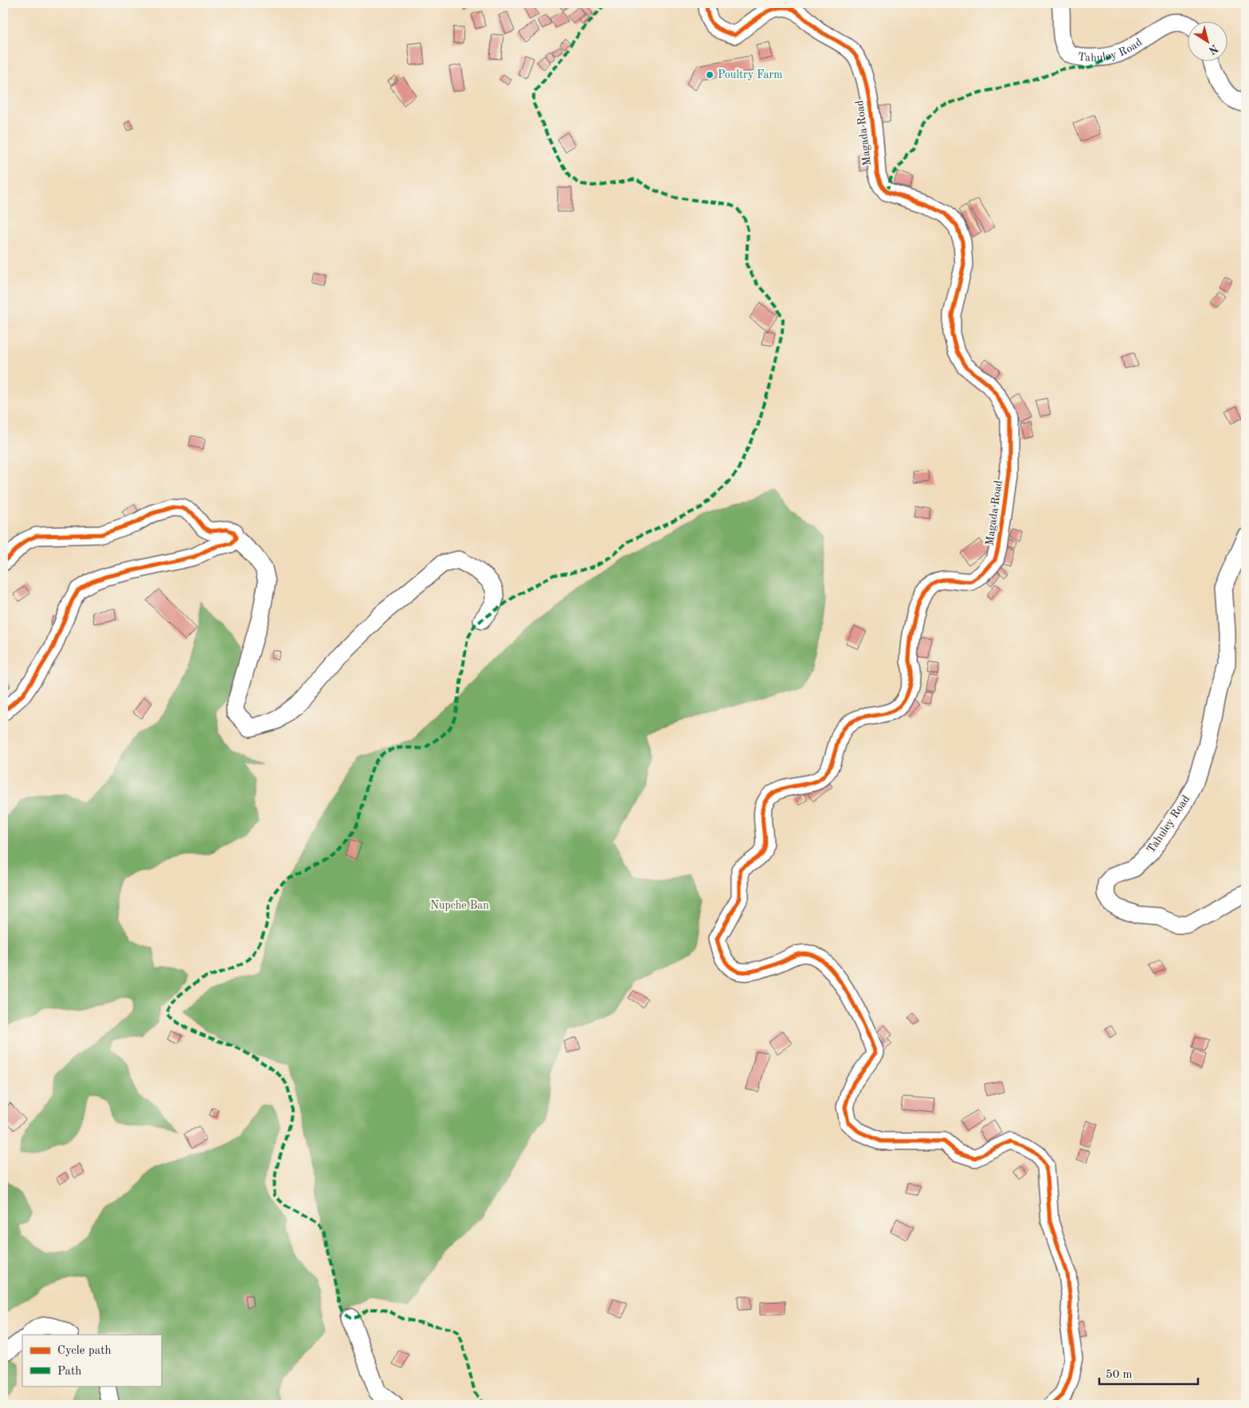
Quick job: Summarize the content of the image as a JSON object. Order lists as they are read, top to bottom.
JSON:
{
  "streets": {
    "street": ["Tahuley Road", "Magada Road"]
  },
  "parks": ["Nupche Ban"],
  "places": ["Poultry Farm"],
  "legend": ["Cycle path", "Path"],
  "scale_bar": "50 m",
  "north": "bottom right"
}
